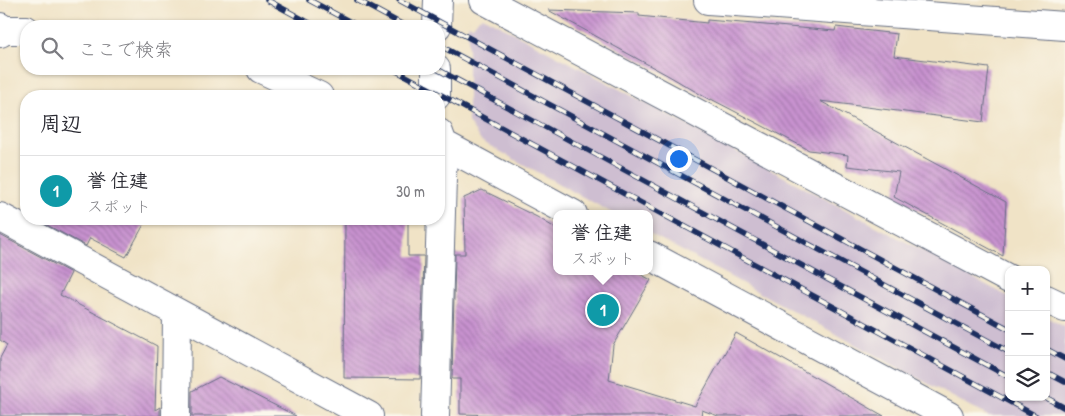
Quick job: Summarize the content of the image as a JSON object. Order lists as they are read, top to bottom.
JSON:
{
  "page": {
    "search": "ここで検索",
    "heading": "周辺",
    "list": [
      {
        "mark": "1",
        "name": "誉 住建",
        "note": "スポット",
        "value": "30 m"
      }
    ],
    "popup": ["誉 住建", "スポット"],
    "map_buttons": ["+", "−"],
    "pins": "1"
  }
}
